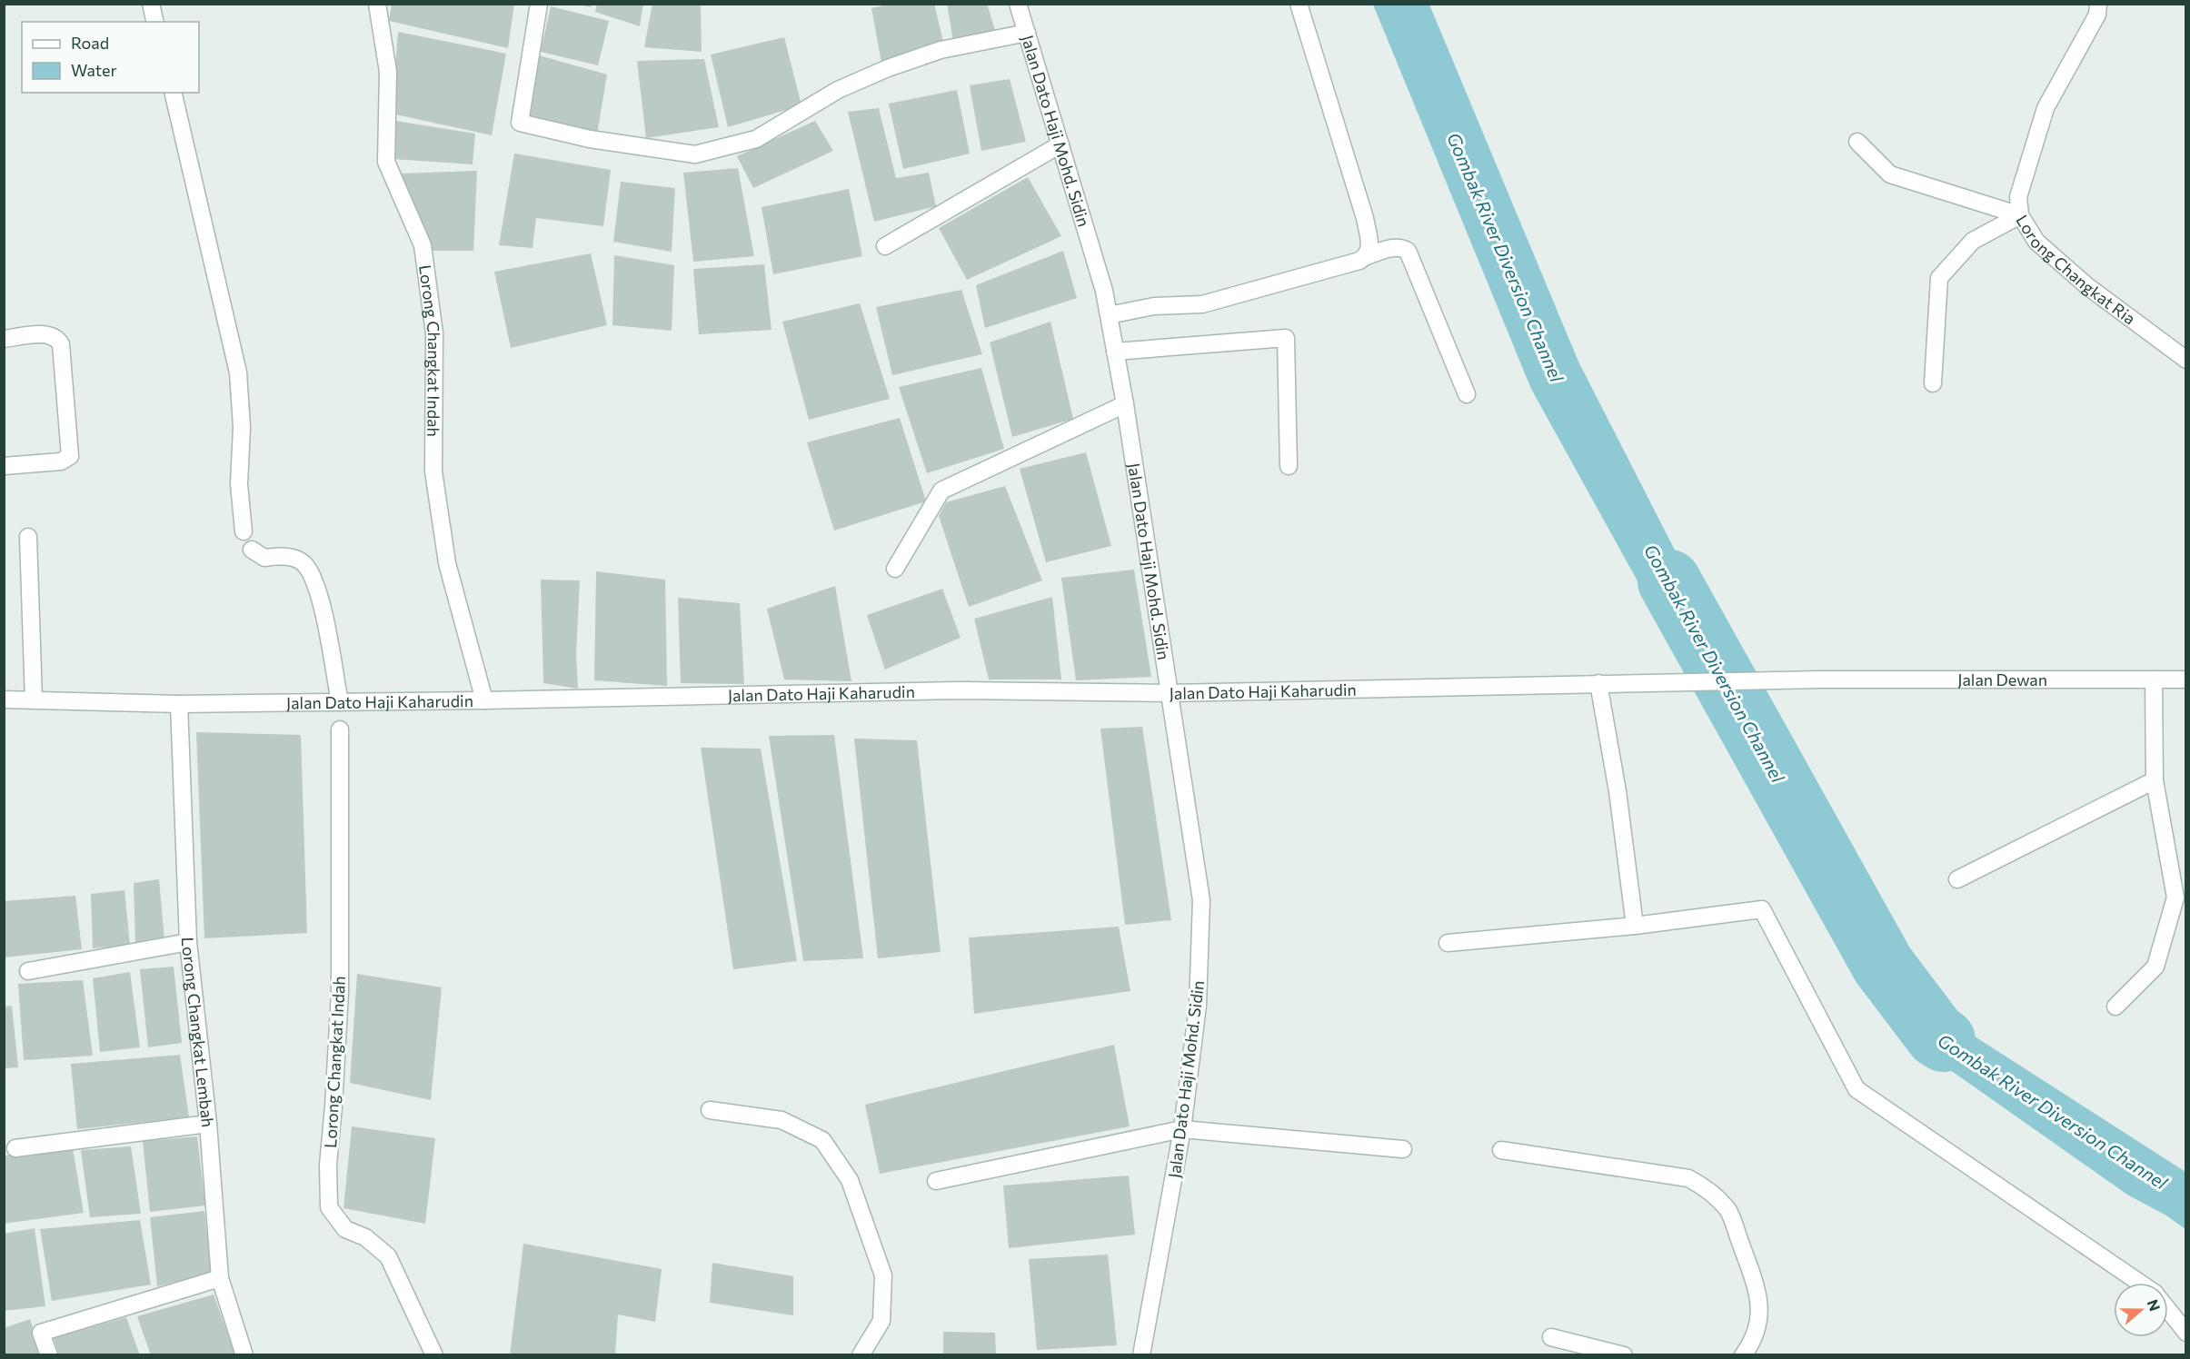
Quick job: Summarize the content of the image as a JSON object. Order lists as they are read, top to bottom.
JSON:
{
  "streets": {
    "street": [
      "Jalan Dato Haji Mohd. Sidin",
      "Lorong Changkat Ria",
      "Lorong Changkat Indah",
      "Jalan Dewan",
      "Jalan Dato Haji Kaharudin",
      "Lorong Changkat Lembah"
    ]
  },
  "crossings": [
    ["Jalan Dato Haji Mohd. Sidin", "Jalan Dato Haji Kaharudin"],
    ["Lorong Changkat Indah", "Jalan Dato Haji Kaharudin"],
    ["Jalan Dewan", "Jalan Dato Haji Kaharudin"],
    ["Jalan Dato Haji Kaharudin", "Lorong Changkat Lembah"]
  ],
  "water": ["Gombak River Diversion Channel"],
  "legend": ["Road", "Water"],
  "north": "right"
}
